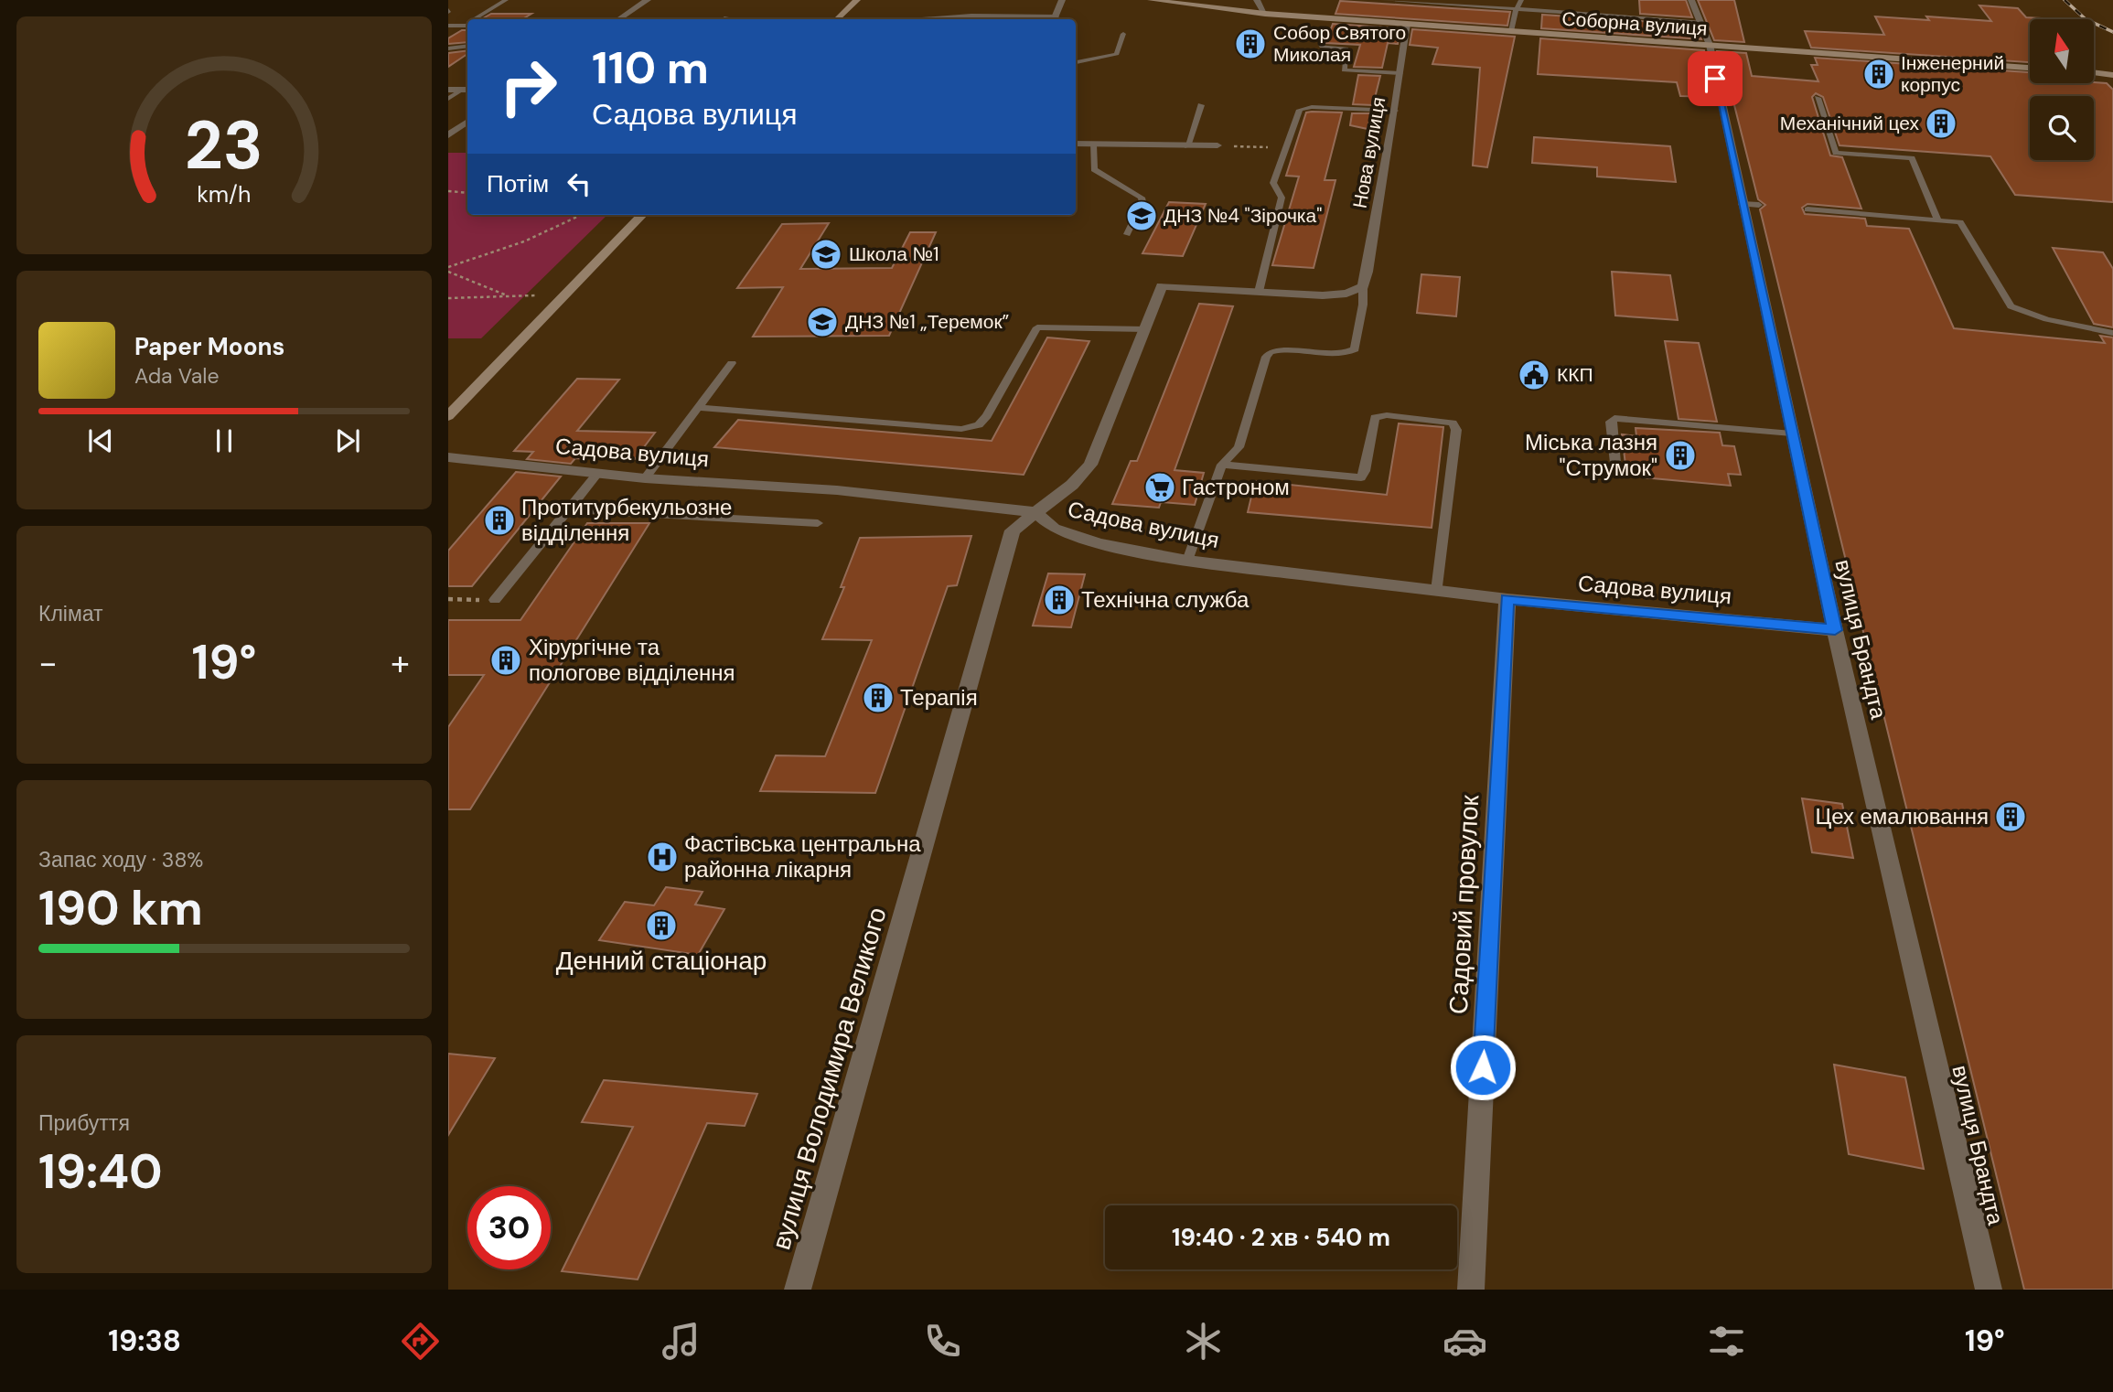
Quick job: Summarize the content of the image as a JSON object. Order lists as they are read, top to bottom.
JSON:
{
  "streets": {
    "main road": ["Соборна вулиця"],
    "street": [
      "Нова вулиця",
      "Садова вулиця",
      "вулиця Брандта",
      "Садовий провулок",
      "вулиця Володимира Великого"
    ]
  },
  "crossings": [
    ["Соборна вулиця", "Нова вулиця"],
    ["Соборна вулиця", "вулиця Брандта"],
    ["Нова вулиця", "вулиця Володимира Великого"],
    ["Садова вулиця", "вулиця Брандта"],
    ["Садова вулиця", "Садовий провулок"],
    ["Садова вулиця", "вулиця Володимира Великого"]
  ],
  "places": {
    "building": [
      "Собор Святого Миколая",
      "Інженерний корпус",
      "Механічний цех",
      "Міська лазня \"Струмок\"",
      "Протитурбекульозне відділення",
      "Технічна служба",
      "Хірургічне та пологове відділення",
      "Терапія",
      "Цех емалювання",
      "Денний стаціонар"
    ],
    "school or university": ["ДНЗ №4 \"Зірочка\"", "Школа №1", "ДНЗ №1 „Теремок”"],
    "public building": ["ККП"],
    "supermarket": ["Гастроном"],
    "hospital": ["Фастівська центральна районна лікарня"]
  },
  "north": "top",
  "page": {
    "turn": ["110 m", "Садова вулиця"],
    "then": "Потім",
    "song": ["Paper Moons", "Ada Vale"],
    "tile": [
      "Клімат",
      ["Запас ходу · 38%", "190 km"],
      ["Прибуття", "19:40"]
    ],
    "heat": ["−", "19°", "+"],
    "limit": "30",
    "trip": "19:40 · 2 хв · 540 m",
    "tabs": ["19:38", "19°"],
    "gauge": ["23", "km/h"]
  }
}
